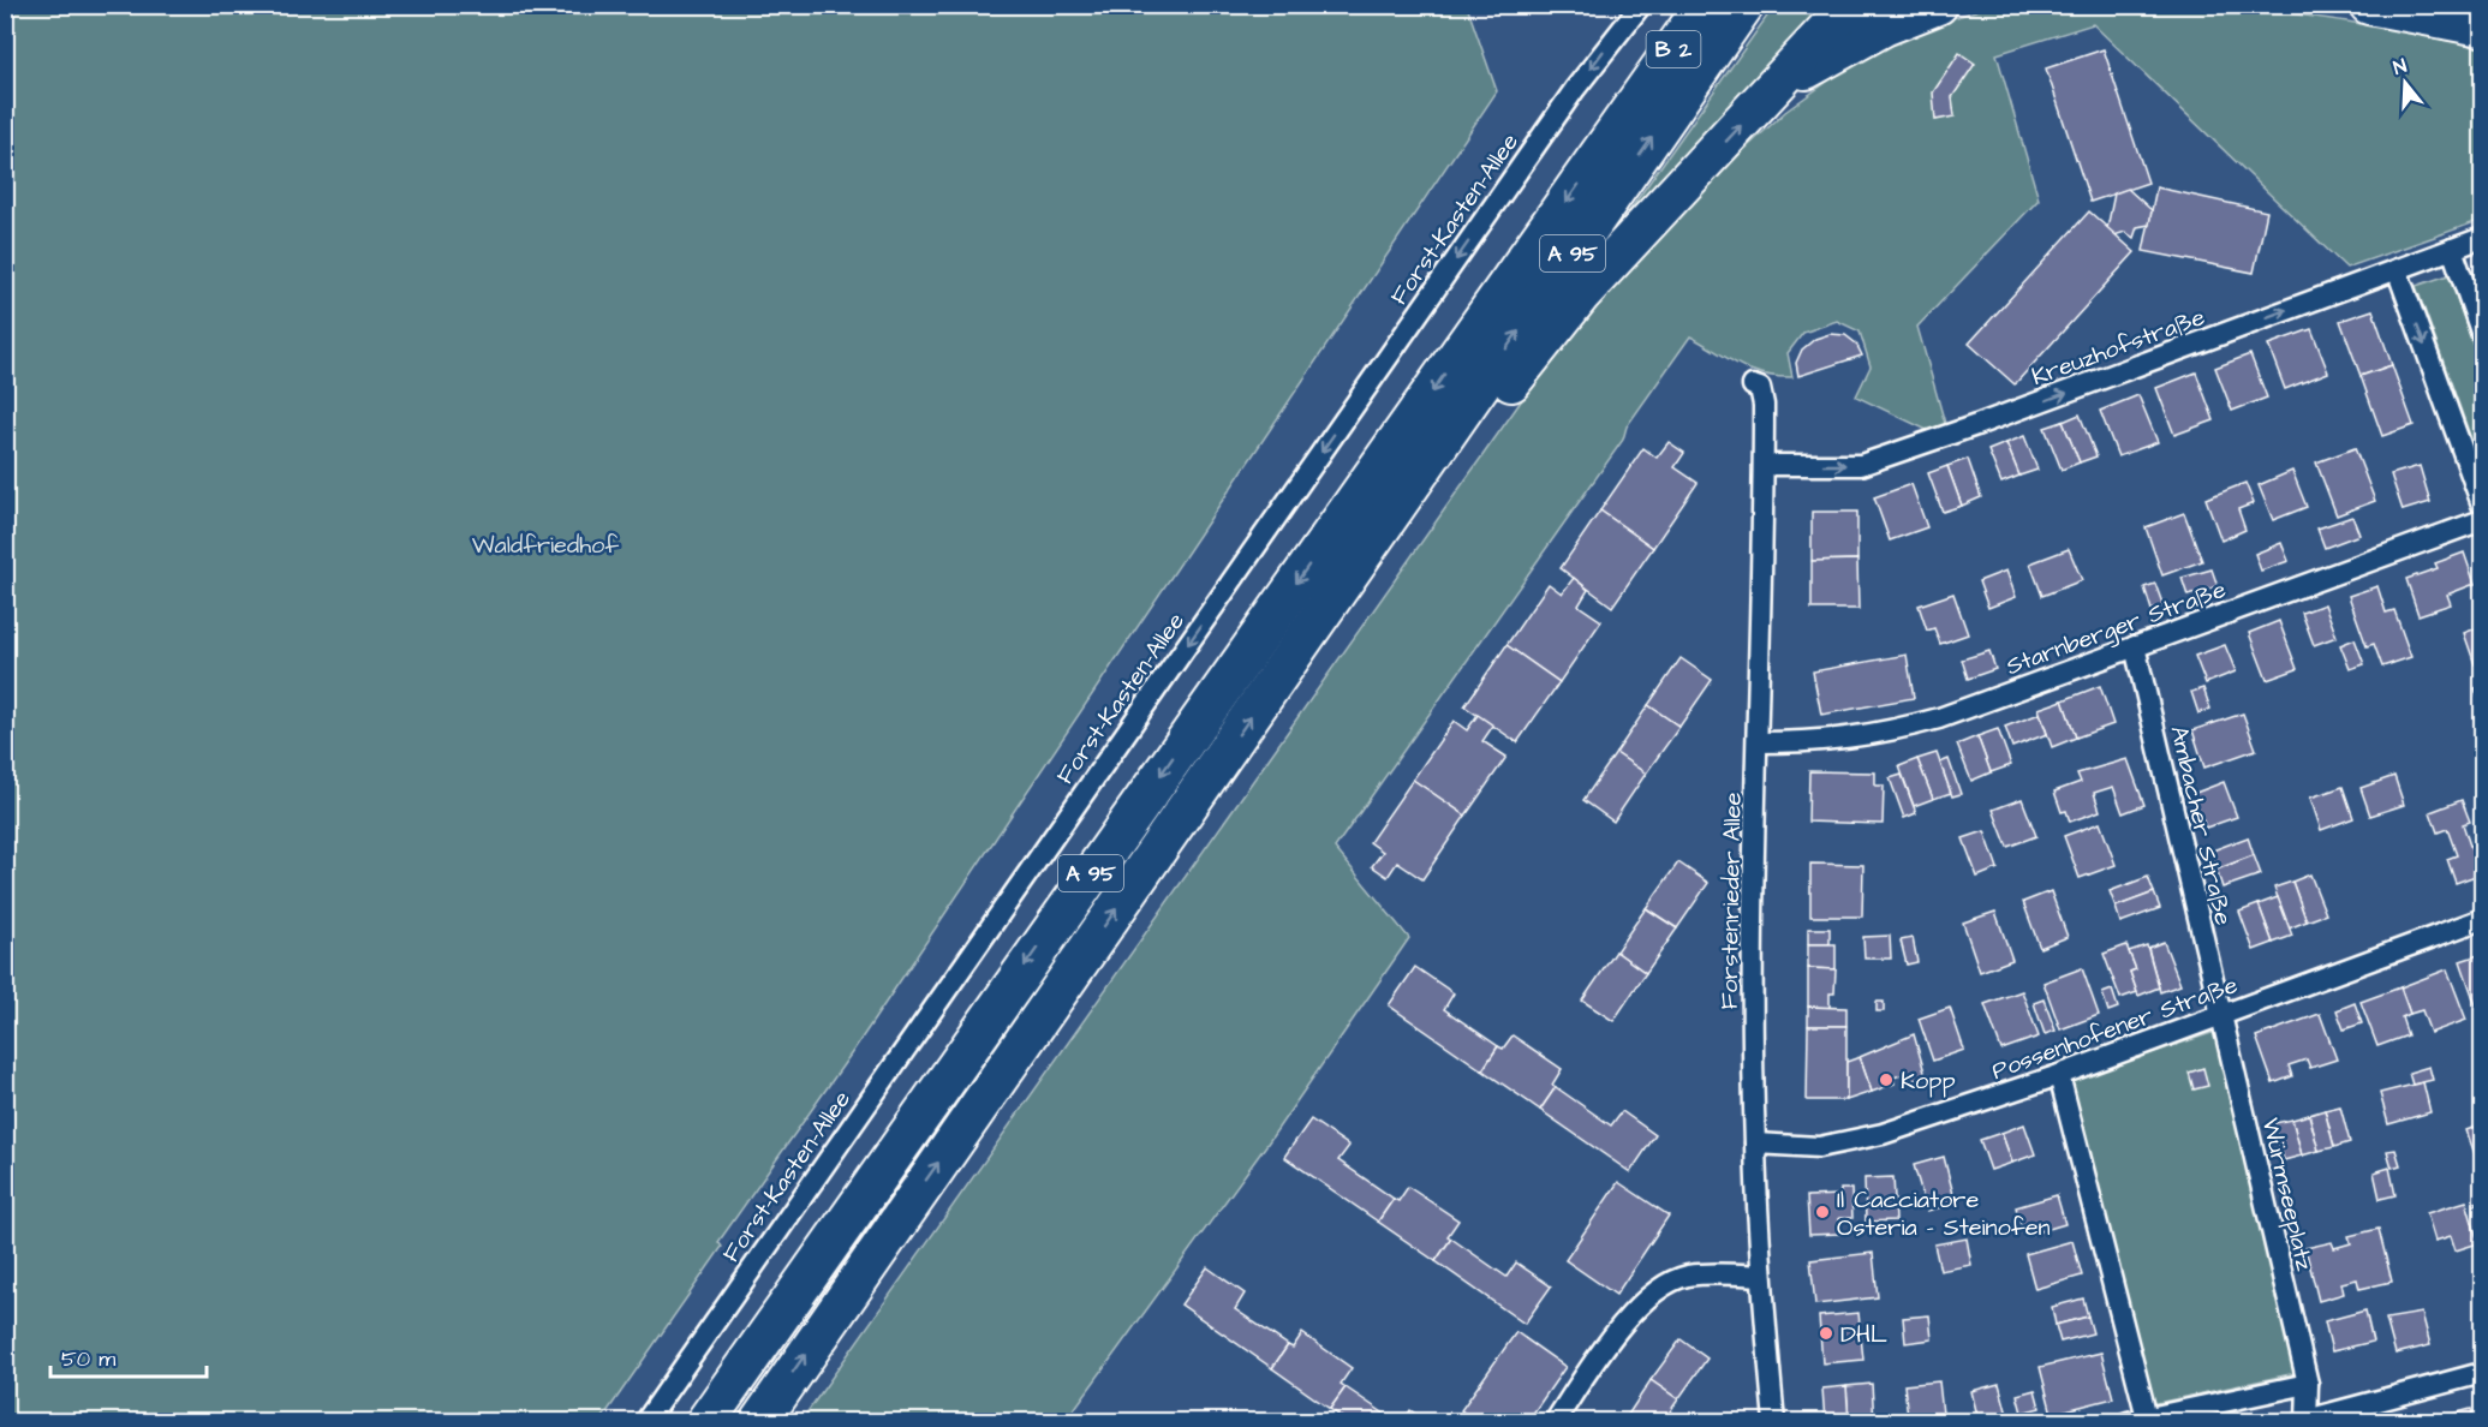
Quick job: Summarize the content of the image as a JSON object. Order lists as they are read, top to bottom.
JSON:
{
  "streets": {
    "highway": ["B 2", "A 95"],
    "street": [
      "Forst-Kasten-Allee",
      "Kreuzhofstraße",
      "Starnberger Straße",
      "Ambacher Straße",
      "Forstenrieder Allee",
      "Possenhofener Straße",
      "Würmseeplatz"
    ]
  },
  "crossings": [
    ["B 2", "A 95"],
    ["Kreuzhofstraße", "Forstenrieder Allee"],
    ["Starnberger Straße", "Ambacher Straße"],
    ["Starnberger Straße", "Forstenrieder Allee"],
    ["Ambacher Straße", "Possenhofener Straße"],
    ["Ambacher Straße", "Würmseeplatz"],
    ["Forstenrieder Allee", "Possenhofener Straße"],
    ["Possenhofener Straße", "Würmseeplatz"]
  ],
  "one_way": ["Forst-Kasten-Allee", "Kreuzhofstraße"],
  "parks": ["Waldfriedhof"],
  "places": ["Kopp", "Il Cacciatore Osteria - Steinofen", "DHL"],
  "scale_bar": "50 m",
  "north": "top"
}
